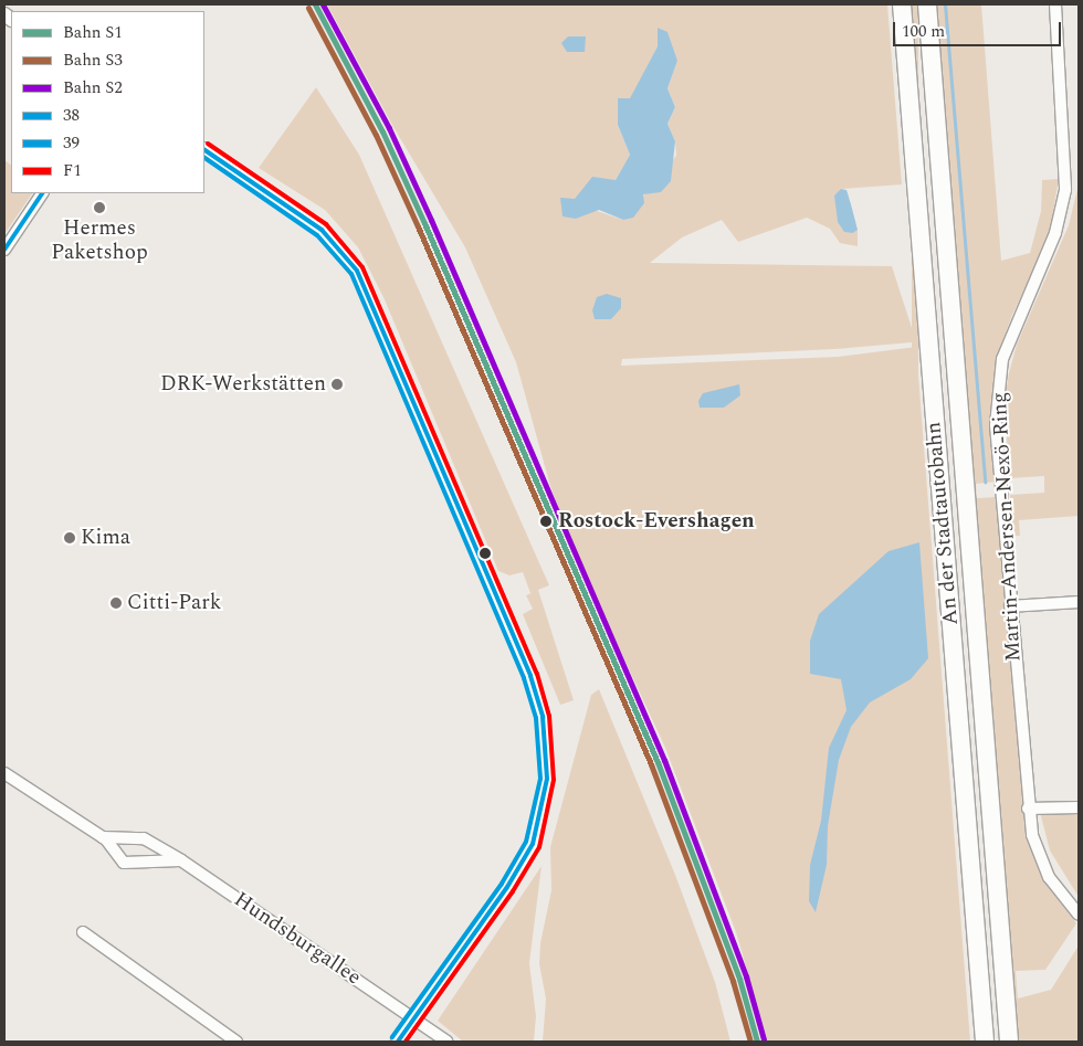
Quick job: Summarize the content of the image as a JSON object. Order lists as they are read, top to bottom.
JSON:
{
  "streets": {
    "highway": ["An der Stadtautobahn"],
    "street": ["Martin-Andersen-Nexö-Ring", "Hundsburgallee"]
  },
  "places": [
    "Hermes Paketshop",
    "DRK-Werkstätten",
    "Rostock-Evershagen",
    "Kima",
    "Citti-Park"
  ],
  "lines": [
    "rail line S1",
    "rail line S2",
    "rail line S3",
    "transit line F1",
    "transit line 38",
    "transit line 39"
  ],
  "legend": [
    "Bahn S1",
    "Bahn S3",
    "Bahn S2",
    "38",
    "39",
    "F1"
  ],
  "scale_bar": "100 m"
}
